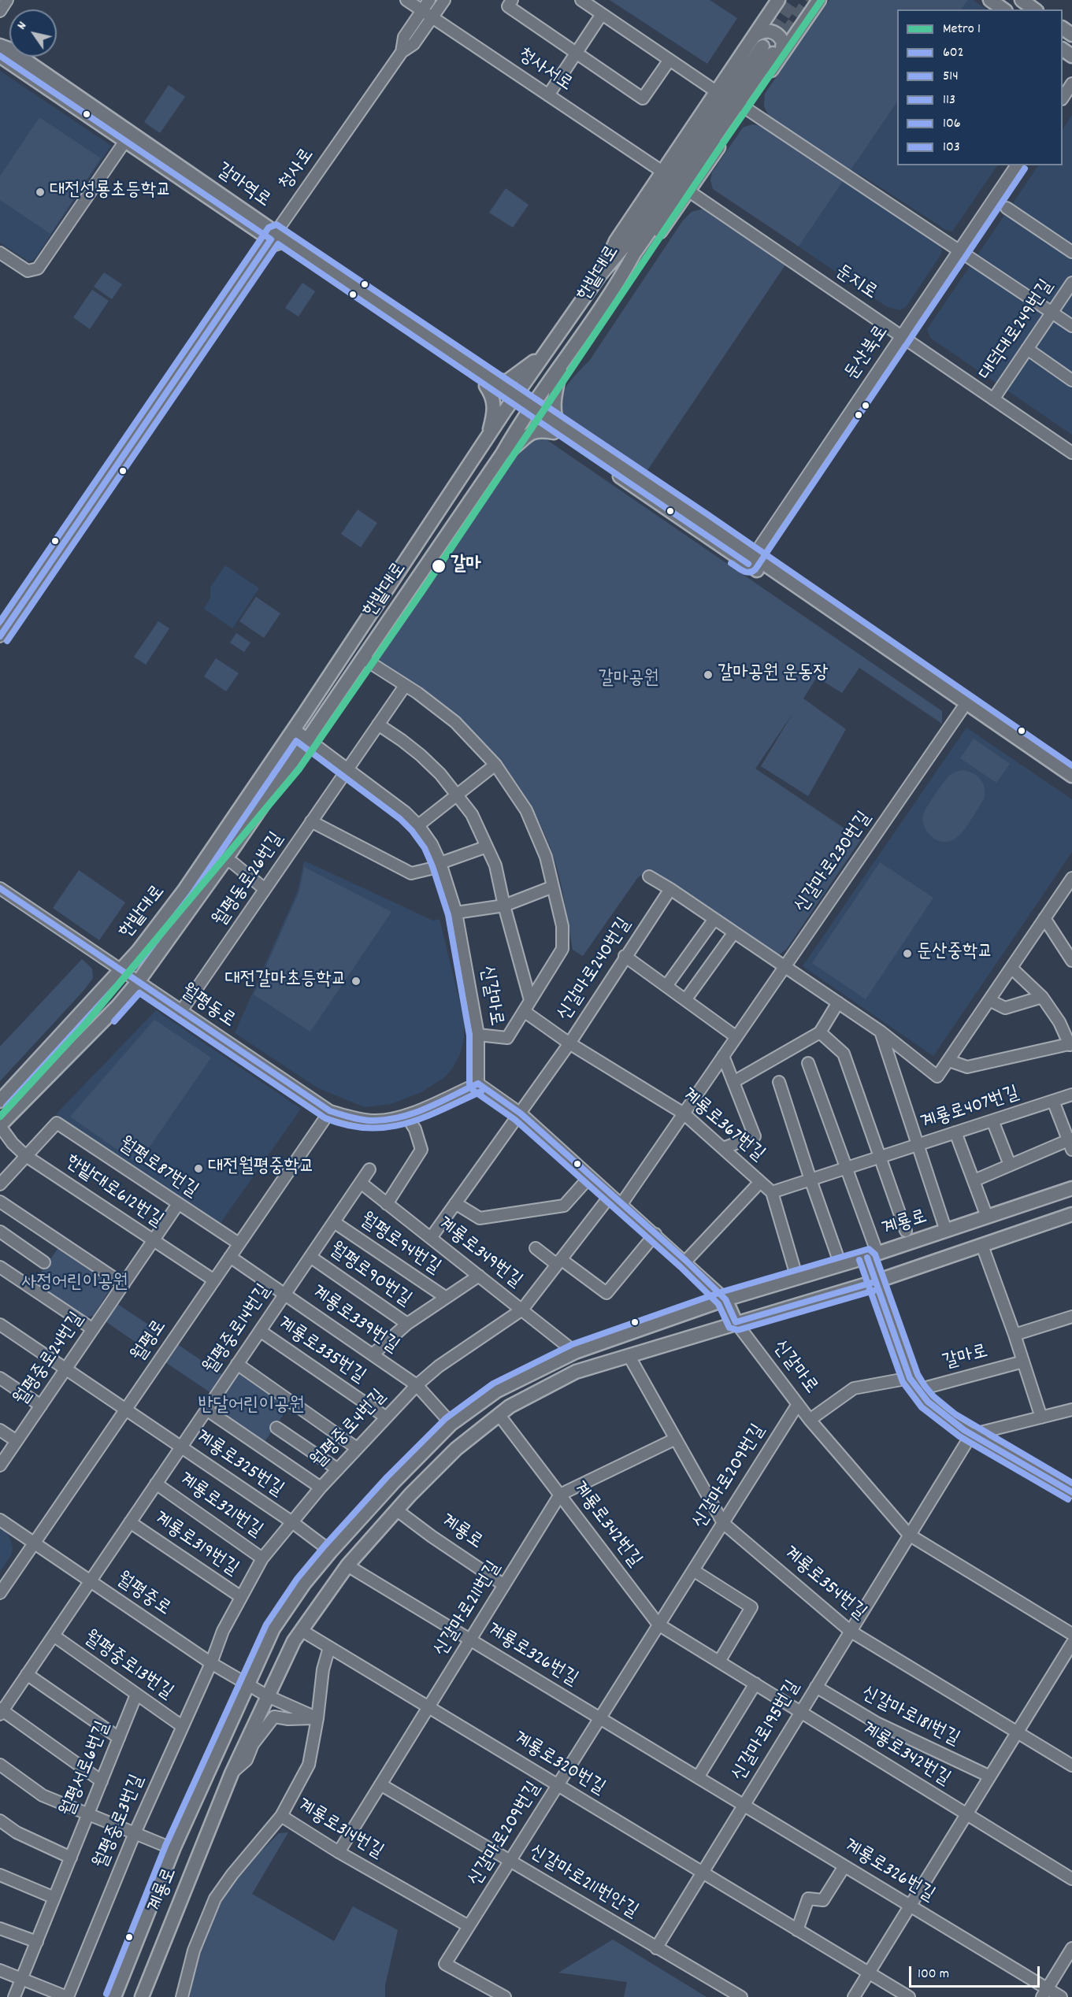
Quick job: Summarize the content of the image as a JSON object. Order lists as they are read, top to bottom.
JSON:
{
  "streets": {
    "main road": [
      "갈마역로",
      "한밭대로",
      "신갈마로",
      "계룡로"
    ],
    "street": [
      "청사서로",
      "청사로",
      "둔지로",
      "대덕대로249번길",
      "둔산북로",
      "신갈마로230번길",
      "월평동로26번길",
      "신갈마로240번길",
      "월평동로",
      "계룡로407번길",
      "계룡로367번길",
      "월평로87번길",
      "한밭대로612번길",
      "월평로94번길",
      "계룡로349번길",
      "월평로90번길",
      "계룡로339번길",
      "월평중로14번길",
      "월평로",
      "계룡로335번길",
      "갈마로",
      "월평중로24번길",
      "월평중로4번길",
      "계룡로325번길",
      "신갈마로209번길",
      "계룡로321번길",
      "계룡로342번길",
      "계룡로319번길",
      "계룡로354번길",
      "월평중로",
      "신갈마로211번길",
      "계룡로326번길",
      "월평중로13번길",
      "신갈마로181번길",
      "신갈마로195번길",
      "계룡로320번길",
      "월평서로6번길",
      "월평중로3번길",
      "계룡로314번길",
      "신갈마로211번안길"
    ]
  },
  "crossings": [
    ["청사서로", "청사로"],
    ["청사로", "갈마역로"],
    ["갈마역로", "한밭대로"],
    ["갈마역로", "둔산북로"],
    ["갈마역로", "신갈마로230번길"],
    ["한밭대로", "신갈마로"],
    ["한밭대로", "월평동로"],
    ["한밭대로", "한밭대로612번길"],
    ["둔지로", "대덕대로249번길"],
    ["둔지로", "둔산북로"],
    ["신갈마로230번길", "신갈마로"],
    ["신갈마로230번길", "계룡로367번길"],
    ["월평동로26번길", "신갈마로"],
    ["월평동로26번길", "월평동로"],
    ["신갈마로240번길", "신갈마로"],
    ["신갈마로240번길", "계룡로367번길"],
    ["신갈마로", "월평동로"],
    ["신갈마로", "계룡로"],
    ["신갈마로", "월평중로4번길"],
    ["신갈마로", "신갈마로209번길"],
    ["신갈마로", "신갈마로195번길"],
    ["월평동로", "월평로"],
    ["계룡로407번길", "계룡로367번길"],
    ["계룡로407번길", "계룡로"],
    ["월평로87번길", "한밭대로612번길"],
    ["월평로87번길", "월평로"],
    ["월평로87번길", "월평중로24번길"],
    ["한밭대로612번길", "월평로"],
    ["한밭대로612번길", "월평중로24번길"],
    ["계룡로", "계룡로349번길"],
    ["계룡로", "계룡로339번길"],
    ["계룡로", "계룡로325번길"],
    ["계룡로", "계룡로342번길"],
    ["계룡로", "계룡로354번길"],
    ["계룡로", "월평중로"],
    ["계룡로", "신갈마로211번길"],
    ["계룡로", "계룡로326번길"],
    ["계룡로", "계룡로320번길"],
    ["월평로94번길", "월평로90번길"],
    ["월평로94번길", "월평중로14번길"],
    ["계룡로349번길", "월평로90번길"],
    ["계룡로349번길", "월평중로14번길"],
    ["계룡로349번길", "월평중로4번길"],
    ["월평로90번길", "월평중로14번길"],
    ["계룡로339번길", "월평중로14번길"],
    ["계룡로339번길", "월평로"],
    ["계룡로339번길", "월평중로4번길"],
    ["월평중로14번길", "계룡로335번길"],
    ["월평중로14번길", "계룡로325번길"],
    ["월평중로14번길", "계룡로321번길"],
    ["월평중로14번길", "계룡로319번길"],
    ["월평중로14번길", "월평중로"],
    ["월평중로14번길", "월평중로13번길"],
    ["월평로", "계룡로325번길"],
    ["월평로", "월평중로"],
    ["계룡로335번길", "월평중로4번길"],
    ["월평중로24번길", "계룡로325번길"],
    ["월평중로4번길", "계룡로325번길"],
    ["월평중로4번길", "계룡로321번길"],
    ["월평중로4번길", "계룡로319번길"],
    ["월평중로4번길", "월평중로"],
    ["월평중로4번길", "월평중로3번길"],
    ["신갈마로209번길", "계룡로342번길"],
    ["신갈마로209번길", "계룡로354번길"],
    ["신갈마로209번길", "계룡로326번길"],
    ["신갈마로209번길", "계룡로320번길"],
    ["신갈마로209번길", "계룡로314번길"],
    ["신갈마로209번길", "신갈마로211번안길"],
    ["계룡로342번길", "신갈마로211번길"],
    ["계룡로342번길", "신갈마로195번길"],
    ["계룡로354번길", "신갈마로195번길"],
    ["월평중로", "월평중로13번길"],
    ["월평중로", "월평중로3번길"],
    ["신갈마로211번길", "계룡로326번길"],
    ["신갈마로211번길", "계룡로320번길"],
    ["신갈마로211번길", "계룡로314번길"],
    ["신갈마로211번길", "신갈마로211번안길"],
    ["계룡로326번길", "신갈마로195번길"],
    ["월평중로13번길", "월평서로6번길"],
    ["월평중로13번길", "월평중로3번길"],
    ["신갈마로181번길", "신갈마로195번길"],
    ["신갈마로195번길", "계룡로320번길"],
    ["신갈마로195번길", "신갈마로211번안길"],
    ["계룡로320번길", "계룡로314번길"]
  ],
  "parks": ["갈마공원", "사정어린이공원", "반달어린이공원"],
  "places": [
    "대전성룡초등학교",
    "갈마",
    "갈마공원 운동장",
    "둔산중학교",
    "대전갈마초등학교",
    "대전월평중학교"
  ],
  "lines": [
    "metro line 1",
    "transit line 602",
    "transit line 514",
    "transit line 106",
    "transit line 113",
    "transit line 103"
  ],
  "legend": [
    "Metro 1",
    "602",
    "514",
    "113",
    "106",
    "103"
  ],
  "scale_bar": "100 m",
  "north": "top left"
}
